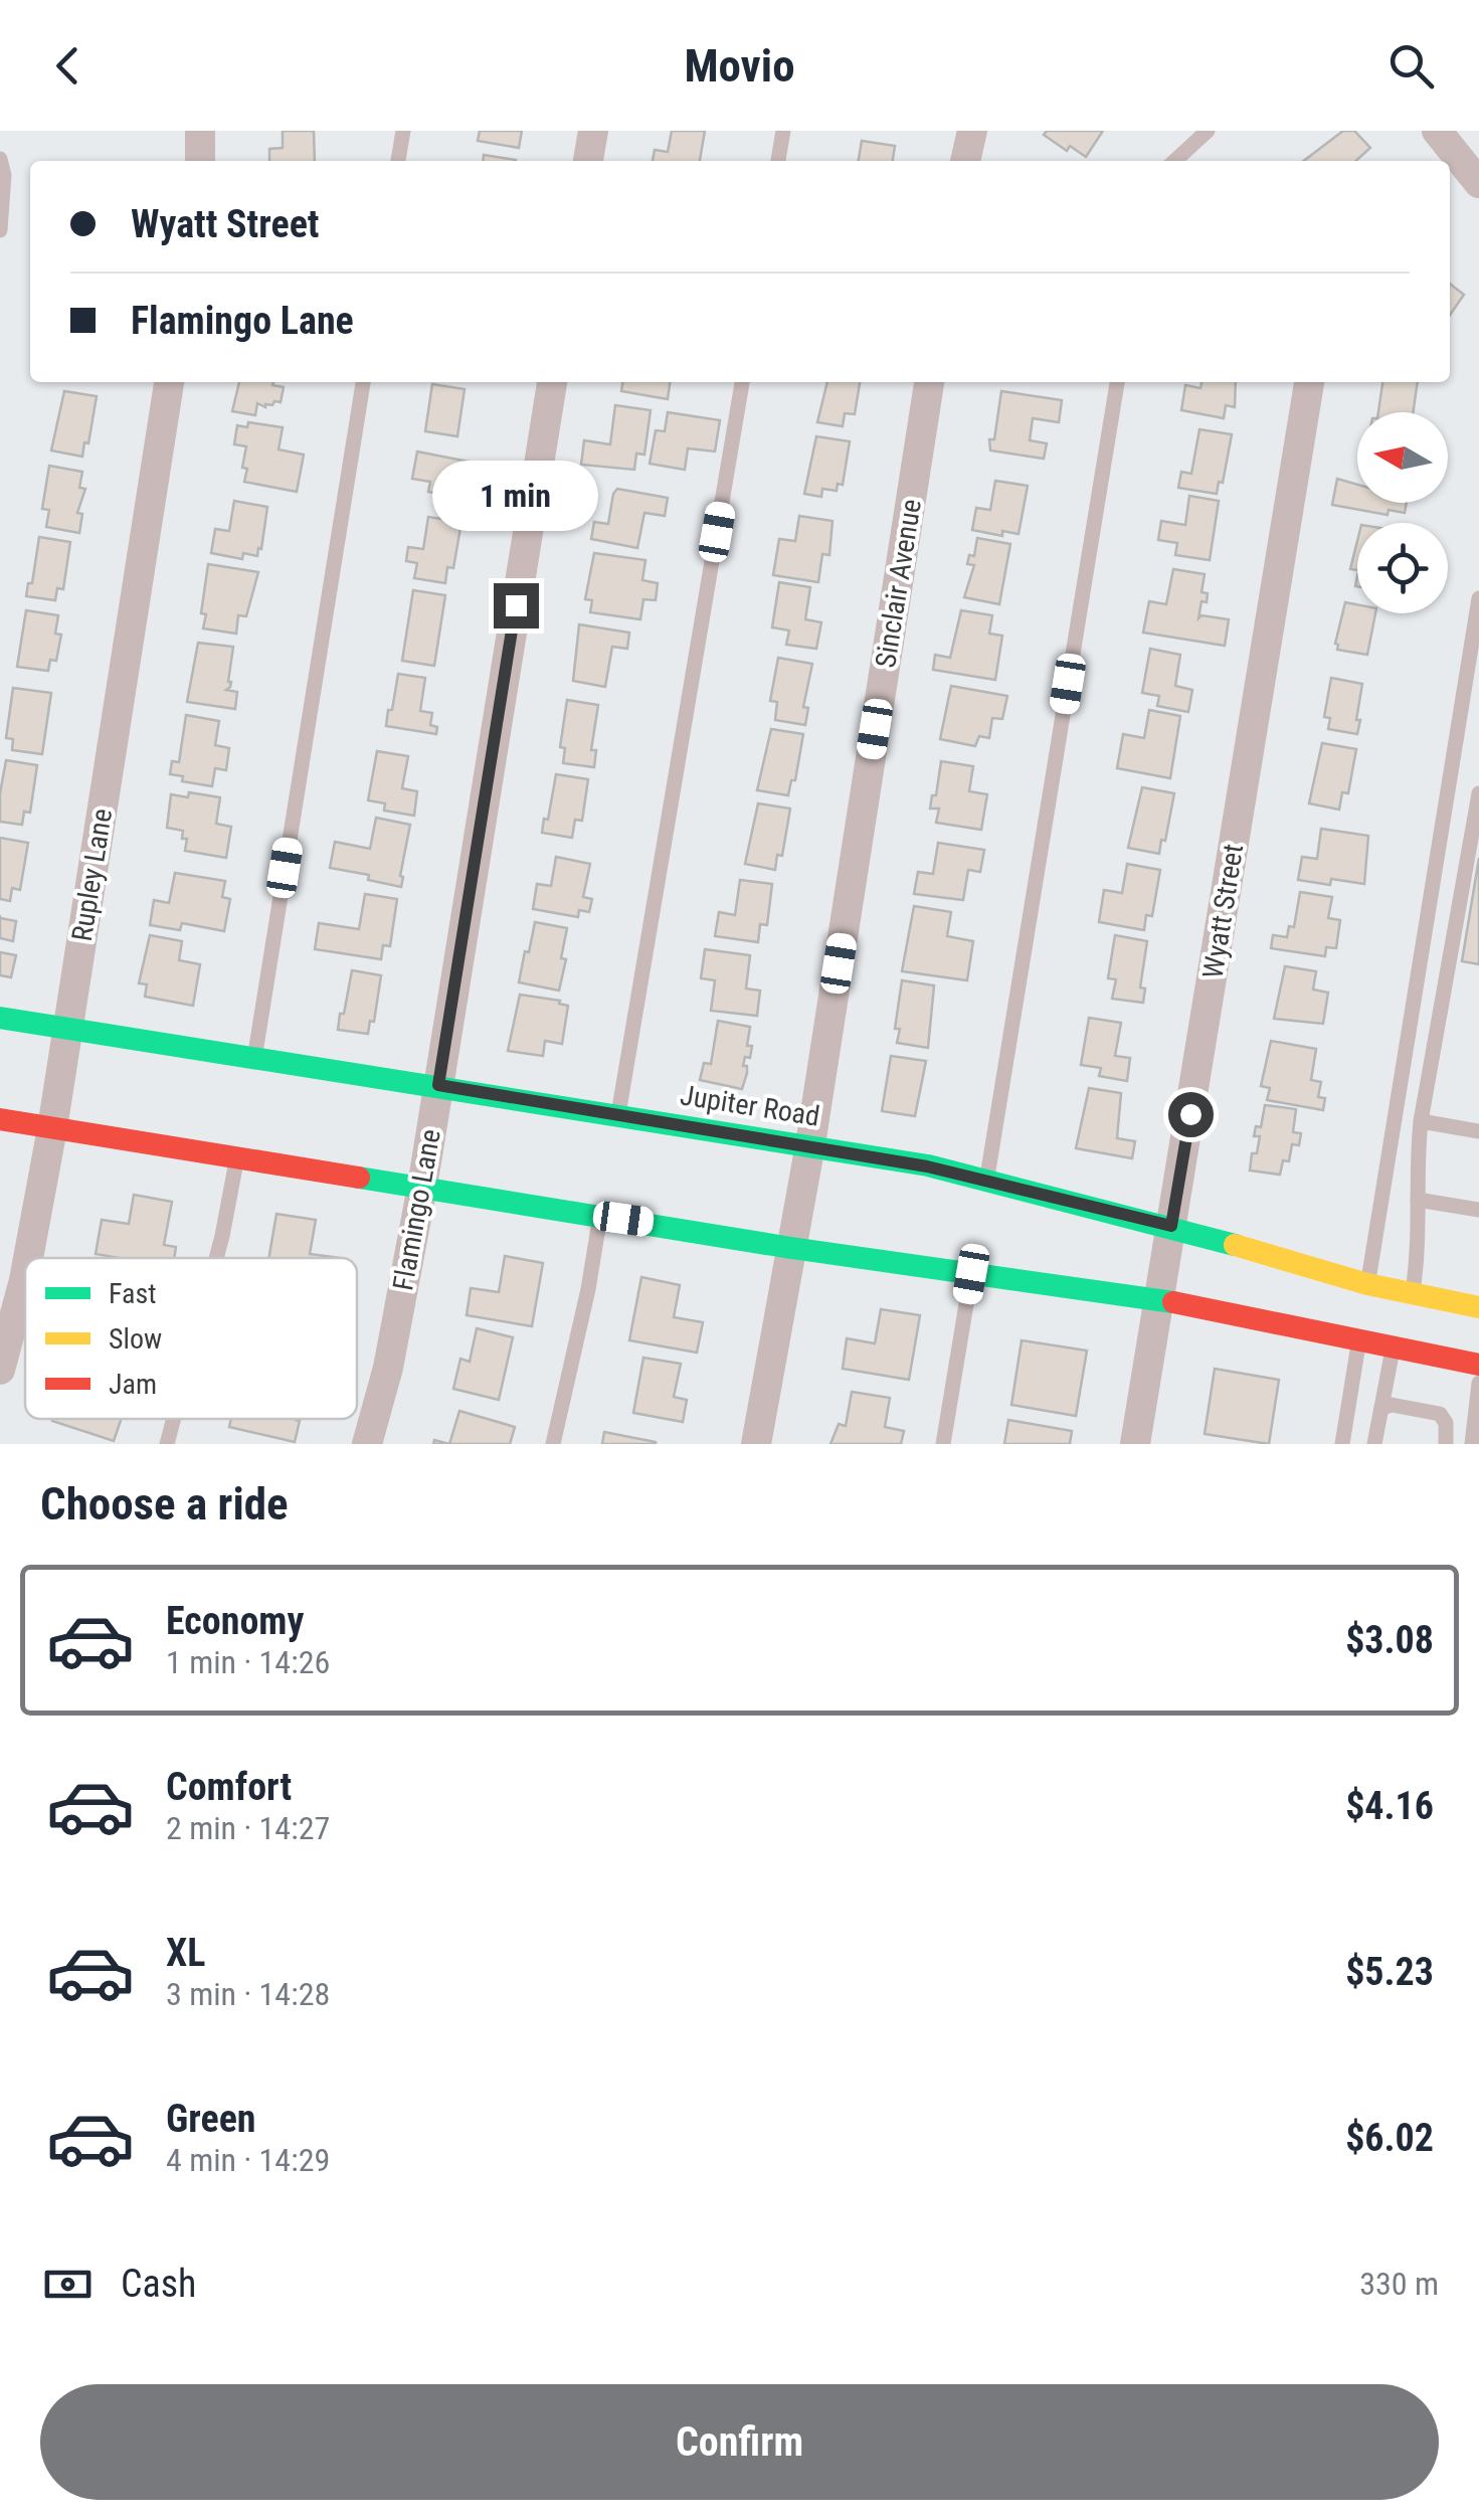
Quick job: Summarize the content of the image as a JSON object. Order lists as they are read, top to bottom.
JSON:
{
  "streets": {
    "main road": ["Jupiter Road"],
    "street": [
      "Sinclair Avenue",
      "Rupley Lane",
      "Wyatt Street",
      "Flamingo Lane"
    ]
  },
  "crossings": [
    ["Sinclair Avenue", "Jupiter Road"],
    ["Rupley Lane", "Jupiter Road"],
    ["Wyatt Street", "Jupiter Road"],
    ["Jupiter Road", "Flamingo Lane"]
  ],
  "legend": ["Fast", "Slow", "Jam"],
  "north": "left",
  "page": {
    "header": "Movio",
    "banner": ["Wyatt Street", "Flamingo Lane"],
    "bubble": "1 min",
    "heading": "Choose a ride",
    "list": [
      {
        "name": "Economy",
        "note": "1 min · 14:26",
        "value": "$3.08"
      },
      {
        "name": "Comfort",
        "note": "2 min · 14:27",
        "value": "$4.16"
      },
      {
        "name": "XL",
        "note": "3 min · 14:28",
        "value": "$5.23"
      },
      {
        "name": "Green",
        "note": "4 min · 14:29",
        "value": "$6.02"
      }
    ],
    "pay": ["Cash", "330 m"],
    "buttons": "Confirm"
  }
}
